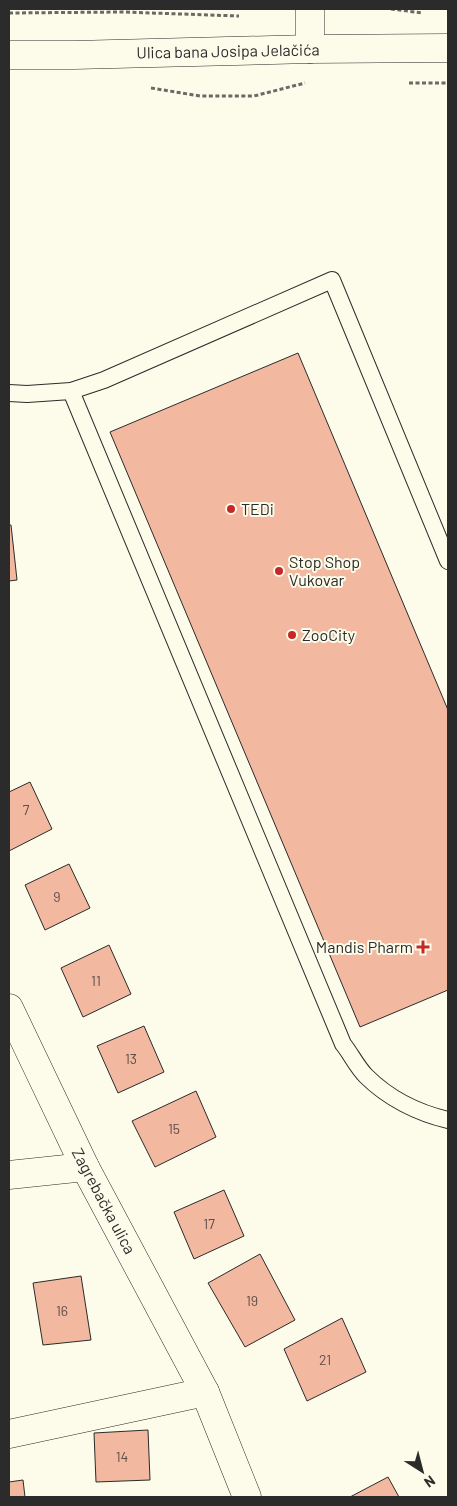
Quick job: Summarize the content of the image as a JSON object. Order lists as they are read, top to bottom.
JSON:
{
  "streets": {
    "street": ["Ulica bana Josipa Jelačića", "Zagrebačka ulica"]
  },
  "places": {
    "other": ["TEDi", "Stop Shop Vukovar", "ZooCity"],
    "health": ["Mandis Pharm"]
  },
  "house_numbers": [
    "7",
    "9",
    "11",
    "13",
    "15",
    "17",
    "19",
    "16",
    "21",
    "14"
  ],
  "north": "bottom right"
}
